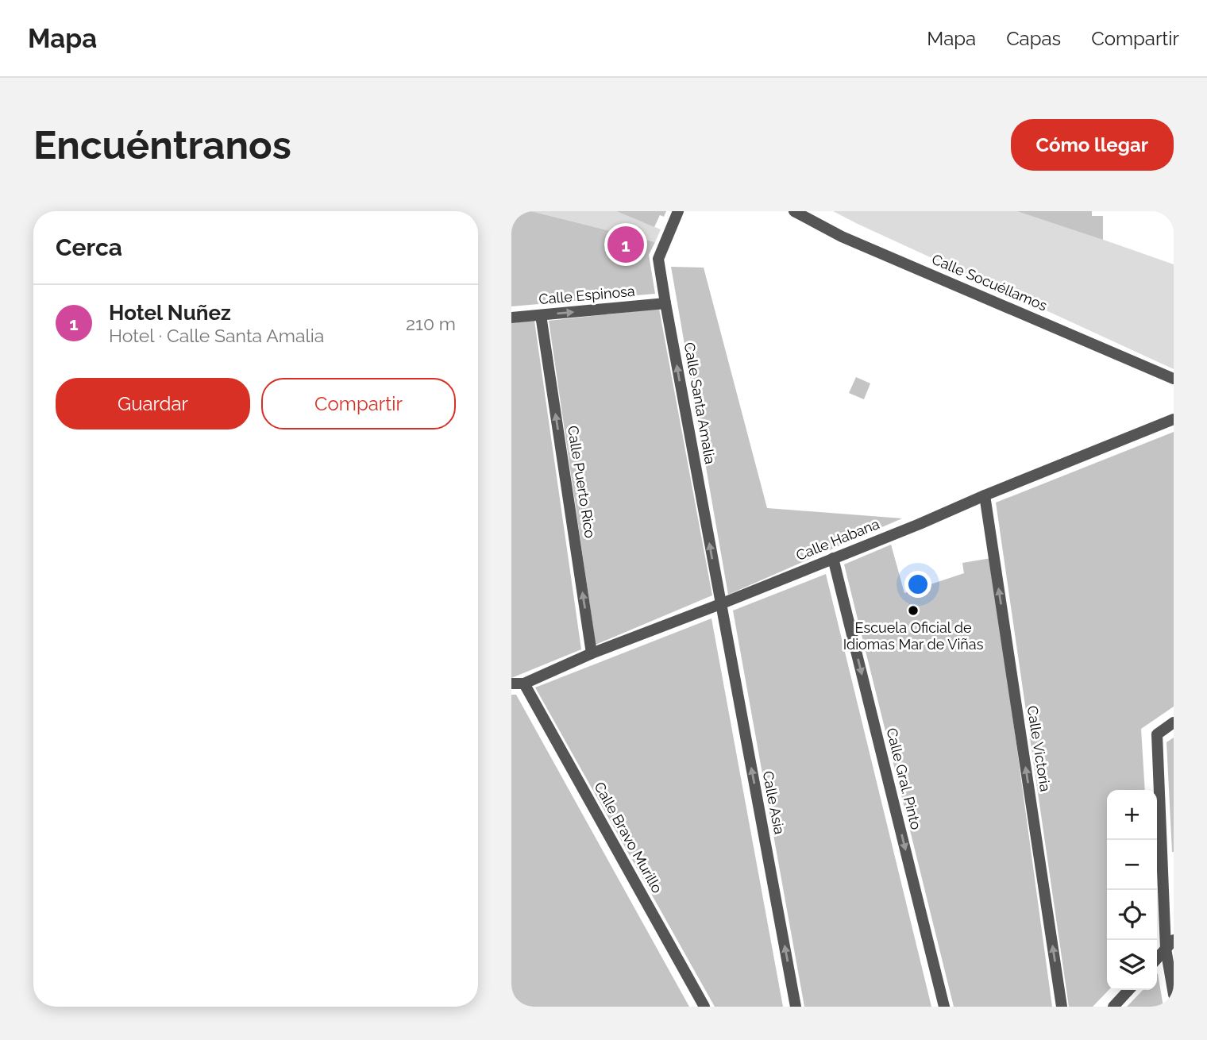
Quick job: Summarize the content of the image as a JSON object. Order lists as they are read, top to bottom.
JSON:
{
  "streets": {
    "street": [
      "Calle Socuéllamos",
      "Calle Espinosa",
      "Calle Santa Amalia",
      "Calle Puerto Rico",
      "Calle Habana",
      "Calle Victoria",
      "Calle Gral. Pinto",
      "Calle Asia",
      "Calle Bravo Murillo"
    ]
  },
  "crossings": [
    ["Calle Espinosa", "Calle Santa Amalia"],
    ["Calle Espinosa", "Calle Puerto Rico"],
    ["Calle Santa Amalia", "Calle Habana"],
    ["Calle Santa Amalia", "Calle Asia"],
    ["Calle Puerto Rico", "Calle Habana"],
    ["Calle Habana", "Calle Victoria"],
    ["Calle Habana", "Calle Gral. Pinto"],
    ["Calle Habana", "Calle Asia"],
    ["Calle Habana", "Calle Bravo Murillo"]
  ],
  "one_way": [
    "Calle Espinosa",
    "Calle Santa Amalia",
    "Calle Puerto Rico",
    "Calle Victoria",
    "Calle Gral. Pinto",
    "Calle Asia"
  ],
  "places": ["Escuela Oficial de Idiomas Mar de Viñas"],
  "page": {
    "header": "Mapa",
    "nav": ["Mapa", "Capas", "Compartir"],
    "buttons": [
      "Cómo llegar",
      ["Guardar", "Compartir"]
    ],
    "title": "Encuéntranos",
    "heading": "Cerca",
    "pins": "1",
    "list": [
      {
        "mark": "1",
        "name": "Hotel Nuñez",
        "note": "Hotel · Calle Santa Amalia",
        "value": "210 m"
      }
    ],
    "map_buttons": ["+", "−"]
  }
}
